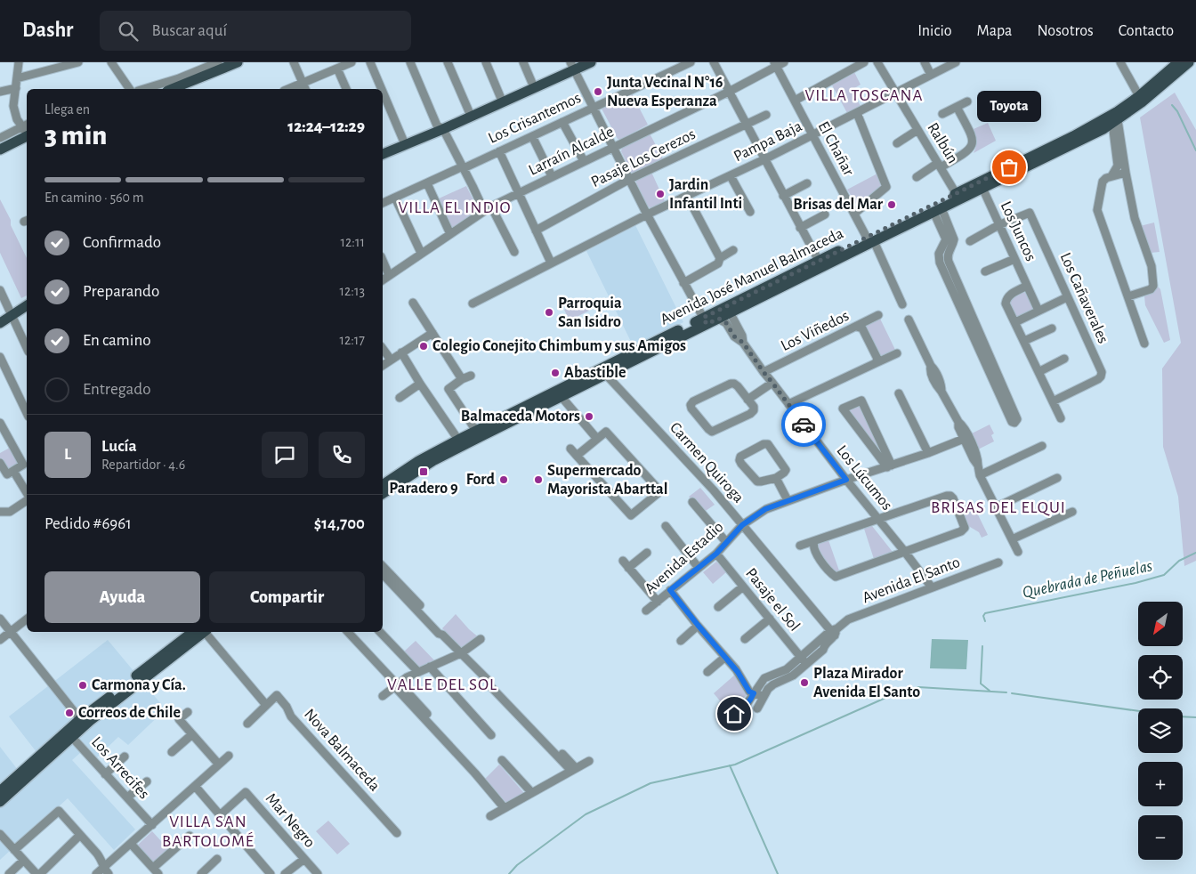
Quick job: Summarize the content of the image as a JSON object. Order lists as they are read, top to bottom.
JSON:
{
  "streets": {
    "main road": ["Avenida José Manuel Balmaceda"],
    "street": [
      "Los Crisantemos",
      "Pampa Baja",
      "Ralbún",
      "El Chañar",
      "Larraín Alcalde",
      "Pasaje Los Cerezos",
      "Los Juncos",
      "Los Cañaverales",
      "Los Viñedos",
      "Carmen Quiroga",
      "Los Lúcumos",
      "Avenida Estadio",
      "Avenida El Santo",
      "Pasaje el Sol",
      "Nova Balmaceda",
      "Los Arrecifes",
      "Mar Negro"
    ]
  },
  "crossings": [
    ["Pampa Baja", "Ralbún"],
    ["Pampa Baja", "El Chañar"],
    ["Ralbún", "Avenida José Manuel Balmaceda"],
    ["El Chañar", "Larraín Alcalde"],
    ["El Chañar", "Avenida José Manuel Balmaceda"],
    ["Los Juncos", "Avenida José Manuel Balmaceda"],
    ["Los Juncos", "Los Cañaverales"],
    ["Avenida José Manuel Balmaceda", "Carmen Quiroga"],
    ["Avenida José Manuel Balmaceda", "Los Lúcumos"],
    ["Los Viñedos", "Los Lúcumos"],
    ["Carmen Quiroga", "Avenida Estadio"],
    ["Carmen Quiroga", "Avenida El Santo"],
    ["Los Lúcumos", "Avenida Estadio"],
    ["Los Lúcumos", "Avenida El Santo"],
    ["Avenida Estadio", "Pasaje el Sol"],
    ["Avenida El Santo", "Pasaje el Sol"]
  ],
  "districts": [
    "VILLA TOSCANA",
    "VILLA EL INDIO",
    "BRISAS DEL ELQUI",
    "VALLE DEL SOL",
    "VILLA SAN BARTOLOMÉ"
  ],
  "water": ["Quebrada de Peñuelas"],
  "places": {
    "other": [
      "Junta Vecinal N°16 Nueva Esperanza",
      "Toyota",
      "Jardin Infantil Inti",
      "Brisas del Mar",
      "Parroquia San Isidro",
      "Colegio Conejito Chimbum y sus Amigos",
      "Abastible",
      "Balmaceda Motors",
      "Ford",
      "Supermercado Mayorista Abarttal",
      "Plaza Mirador Avenida El Santo",
      "Carmona y Cía.",
      "Correos de Chile"
    ],
    "transit": ["Paradero 9"]
  },
  "north": "bottom left",
  "page": {
    "header": "Dashr",
    "search": "Buscar aquí",
    "nav": [
      "Inicio",
      "Mapa",
      "Nosotros",
      "Contacto"
    ],
    "heading": ["3 min", "Llega en", "12:24–12:29"],
    "panel": [
      "Lucía",
      "Repartidor · 4.6",
      "Pedido #6961",
      "$14,700"
    ],
    "bubble": "Toyota",
    "bar": "En camino · 560 m",
    "list": [
      ["Confirmado", "12:11"],
      ["Preparando", "12:13"],
      ["En camino", "12:17"],
      "Entregado"
    ],
    "round": "L",
    "buttons": ["Ayuda", "Compartir"],
    "map_buttons": ["+", "−"]
  }
}
